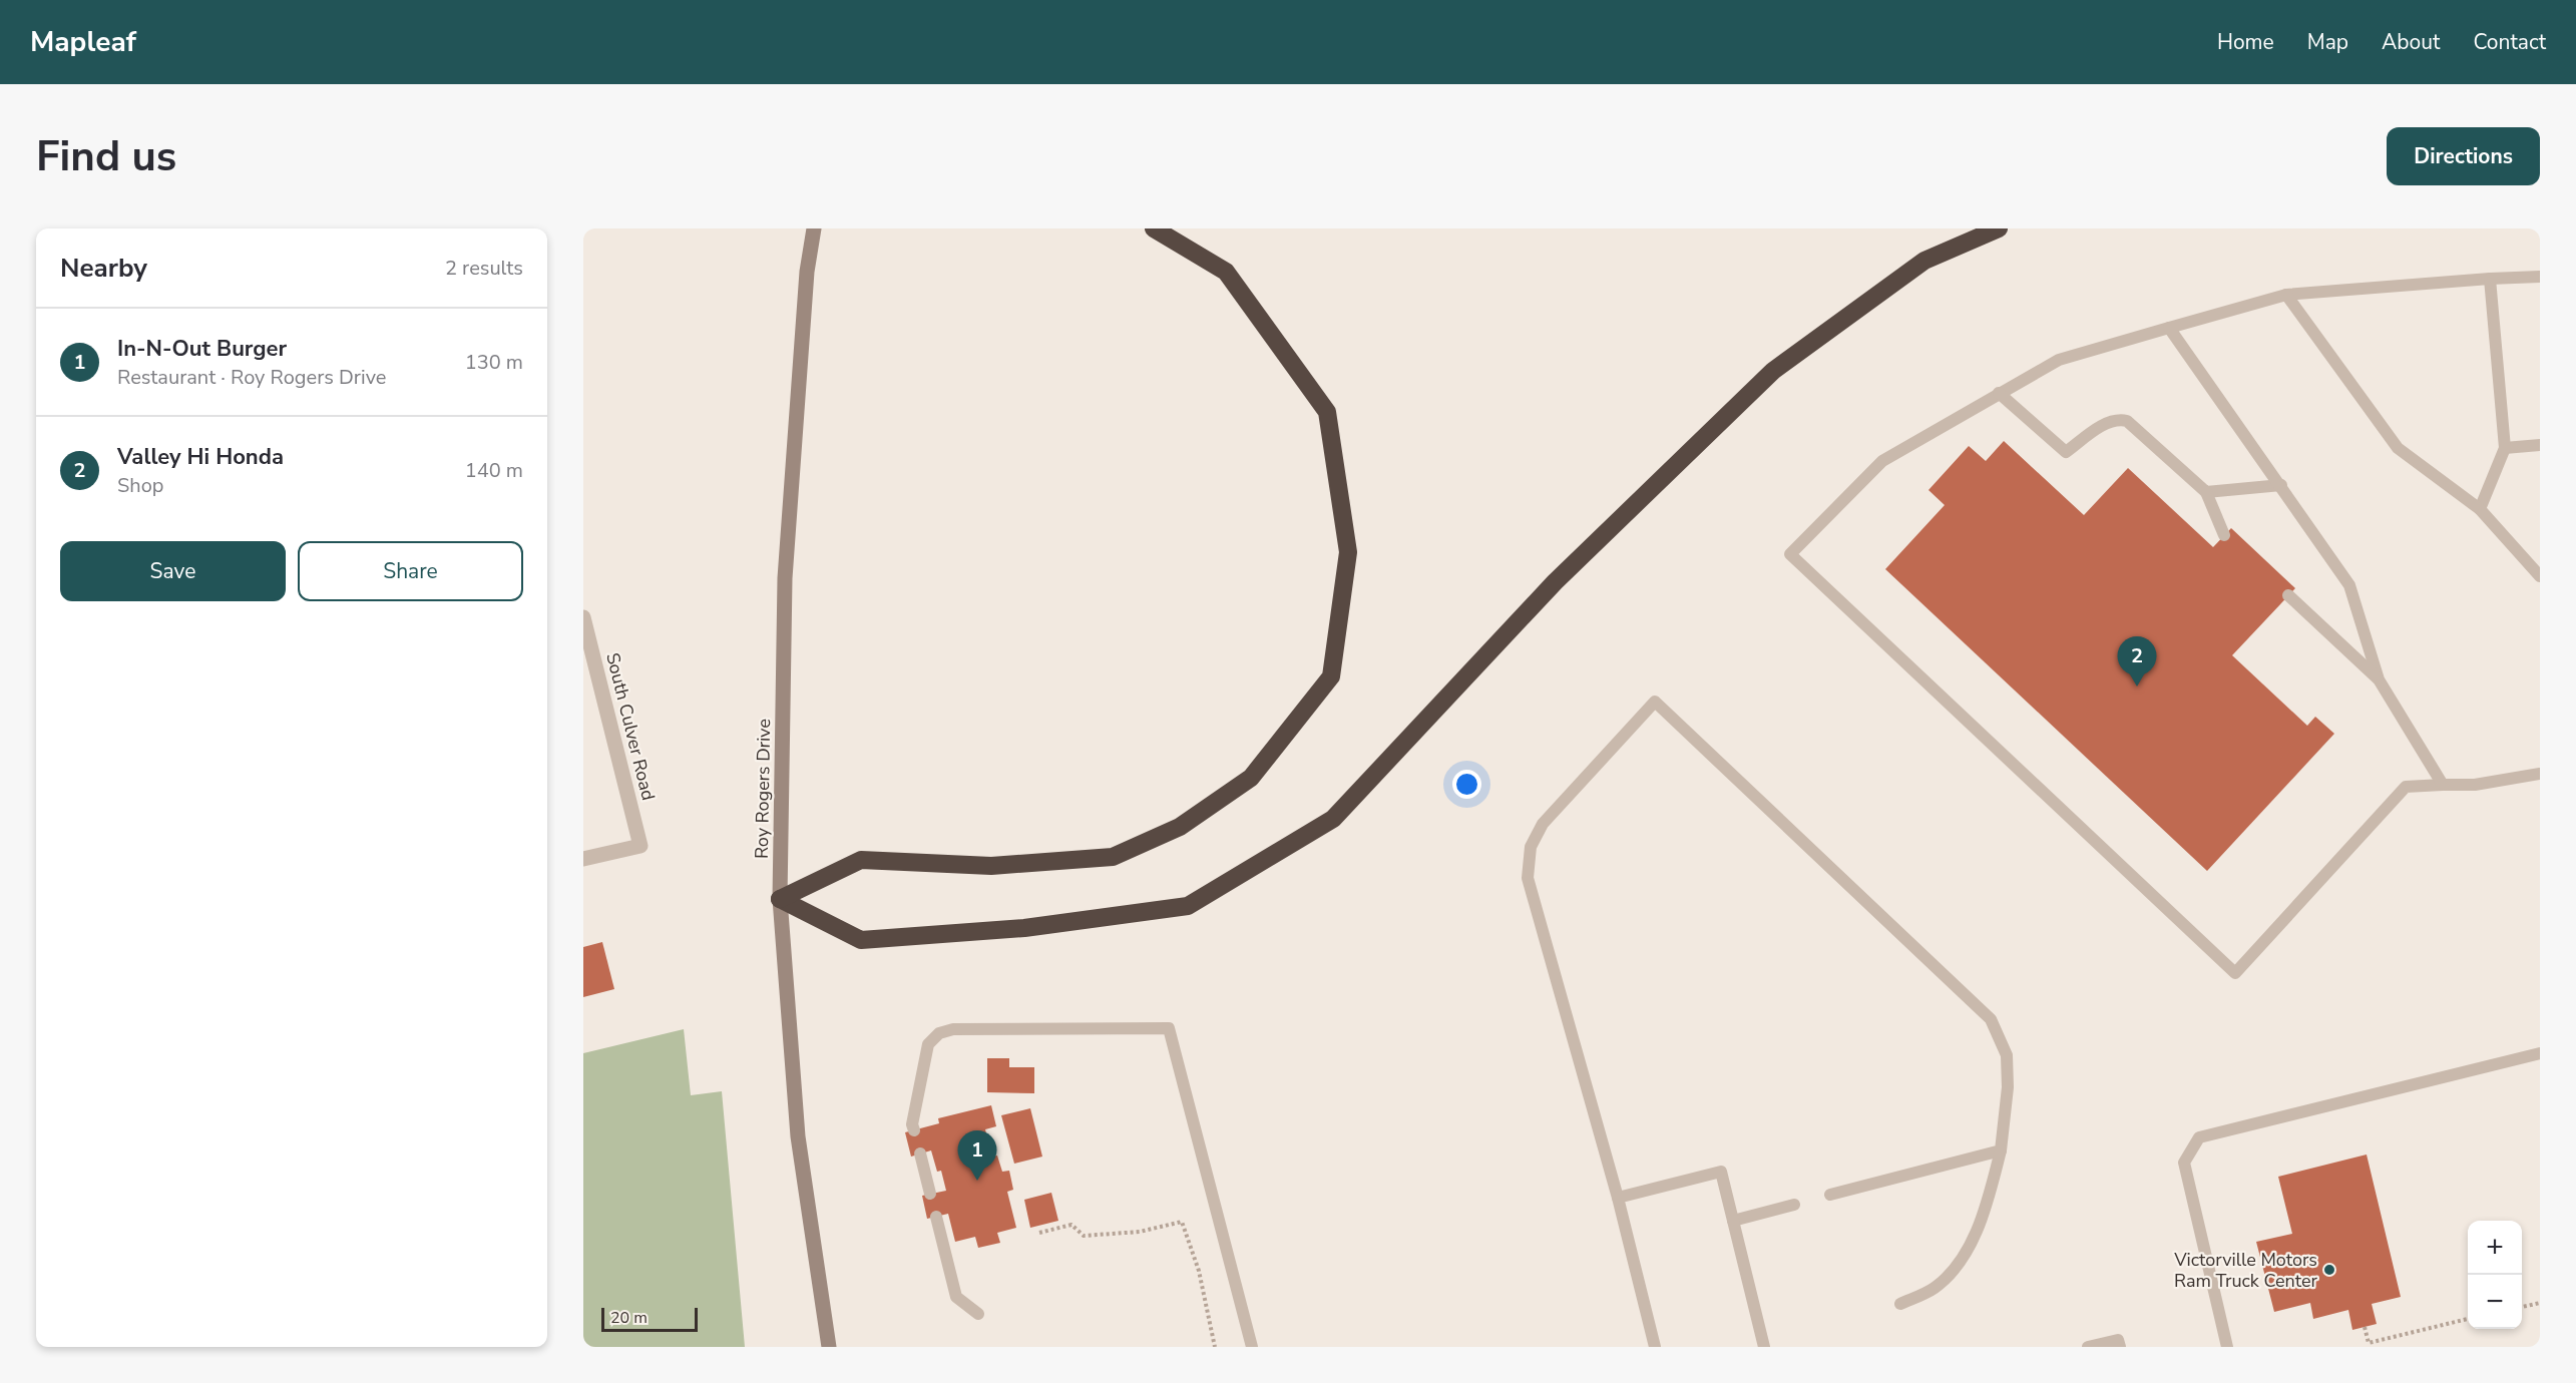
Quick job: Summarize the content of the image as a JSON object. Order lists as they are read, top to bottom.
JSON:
{
  "streets": {
    "main road": ["Roy Rogers Drive"],
    "street": ["South Culver Road"]
  },
  "places": ["Victorville Motors Ram Truck Center"],
  "scale_bar": "20 m",
  "page": {
    "header": "Mapleaf",
    "nav": [
      "Home",
      "Map",
      "About",
      "Contact"
    ],
    "buttons": [
      "Directions",
      ["Save", "Share"]
    ],
    "title": "Find us",
    "heading": ["Nearby", "2 results"],
    "list": [
      {
        "mark": "1",
        "name": "In-N-Out Burger",
        "note": "Restaurant · Roy Rogers Drive",
        "value": "130 m"
      },
      {
        "mark": "2",
        "name": "Valley Hi Honda",
        "note": "Shop",
        "value": "140 m"
      }
    ],
    "pins": ["2", "1"],
    "map_buttons": ["+", "−"],
    "scale": "20 m"
  }
}
